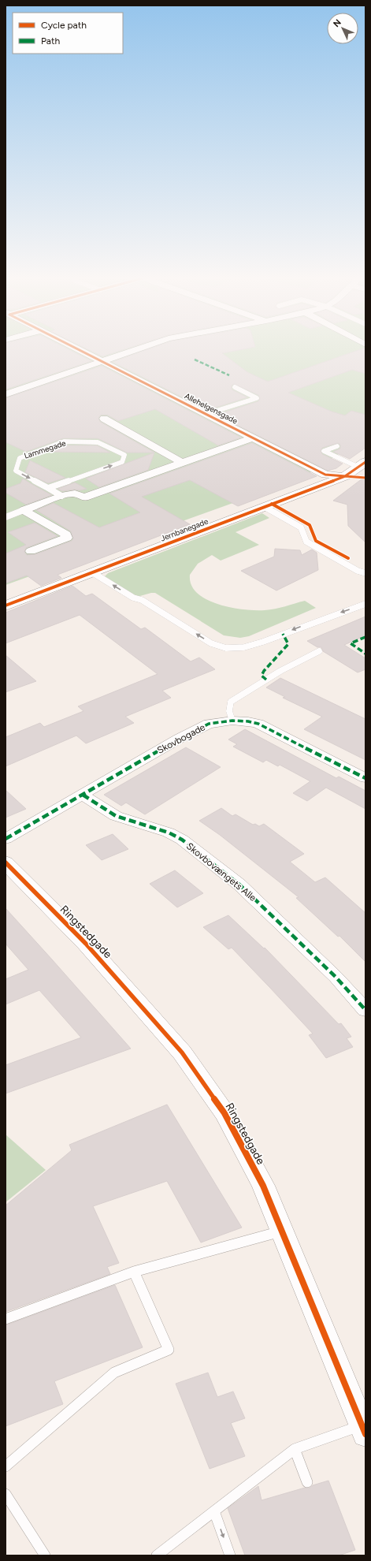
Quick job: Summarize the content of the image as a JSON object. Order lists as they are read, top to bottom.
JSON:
{
  "streets": {
    "street": [
      "Allehelgensgade",
      "Jernbanegade",
      "Skovbogade",
      "Skovbovængets Alle",
      "Ringstedgade"
    ],
    "lane": ["Lammegade"]
  },
  "crossings": [
    ["Allehelgensgade", "Jernbanegade"],
    ["Skovbogade", "Skovbovængets Alle"]
  ],
  "legend": ["Cycle path", "Path"],
  "north": "top left"
}
